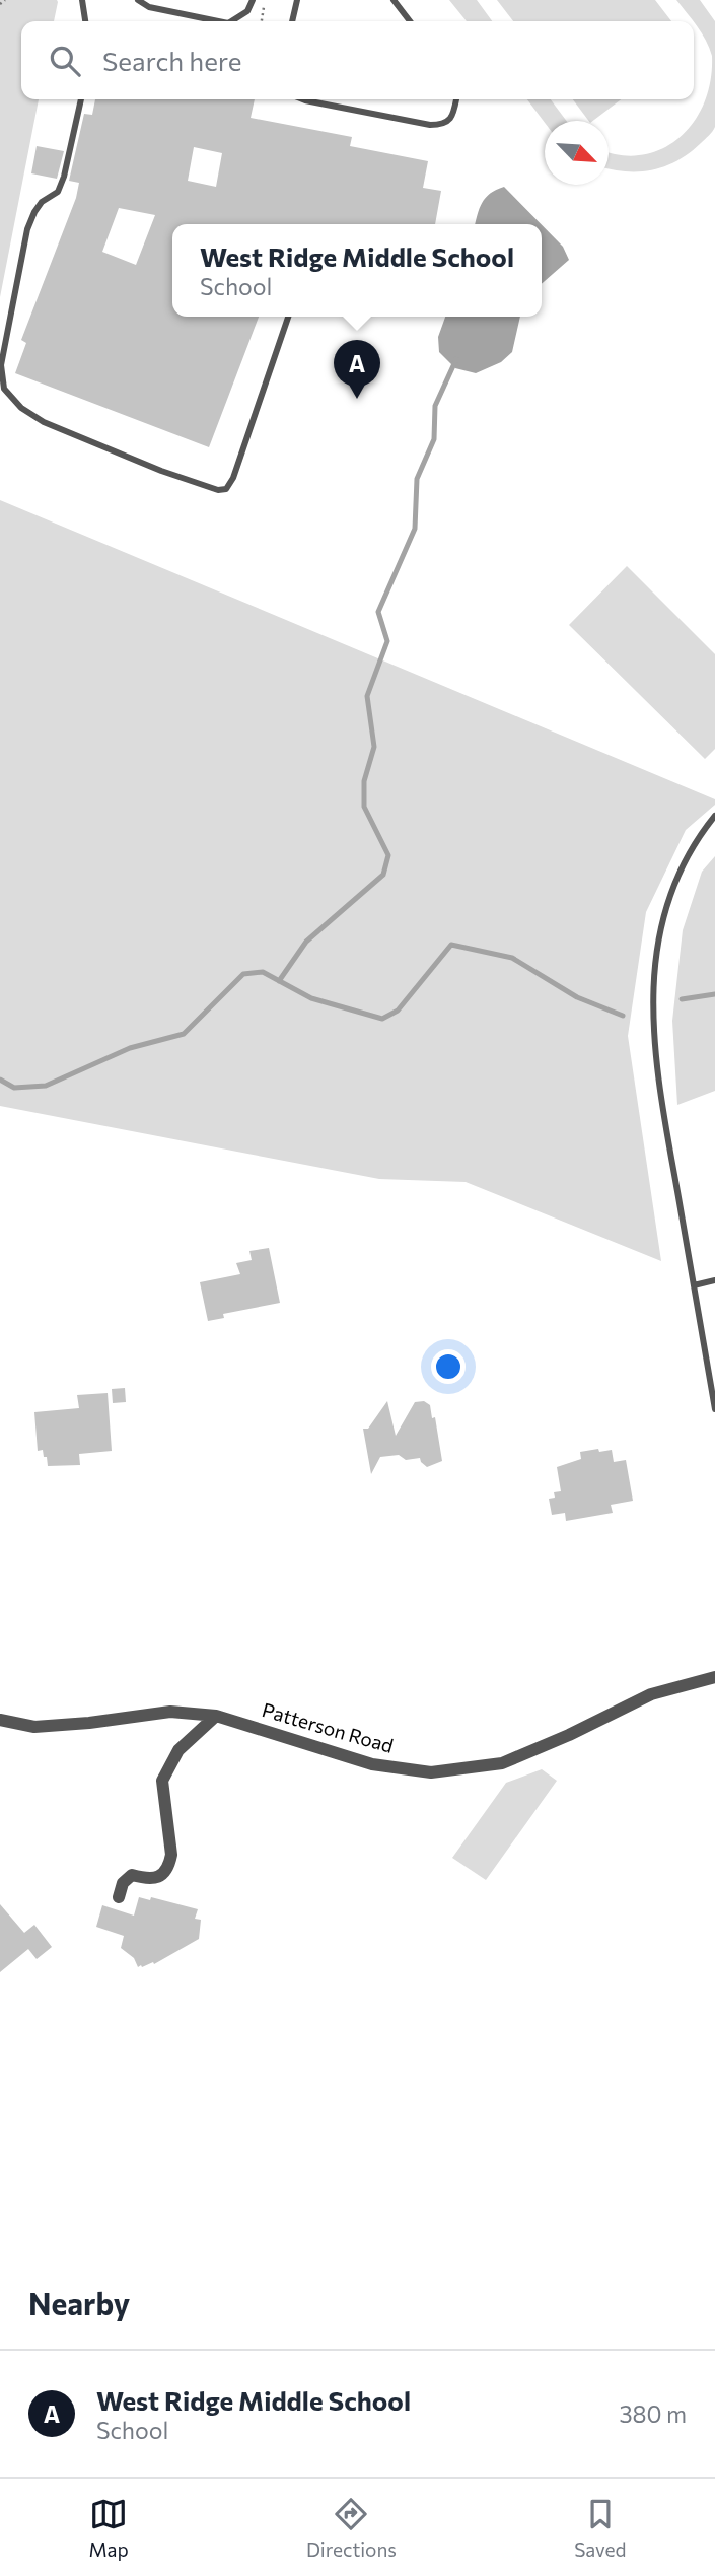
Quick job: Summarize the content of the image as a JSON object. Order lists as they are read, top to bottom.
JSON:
{
  "streets": {
    "street": ["Patterson Road"]
  },
  "north": "bottom right",
  "page": {
    "search": "Search here",
    "popup": ["West Ridge Middle School", "School"],
    "pins": "A",
    "heading": "Nearby",
    "list": [
      {
        "mark": "A",
        "name": "West Ridge Middle School",
        "note": "School",
        "value": "380 m"
      }
    ],
    "nav": ["Map", "Directions", "Saved"]
  }
}
